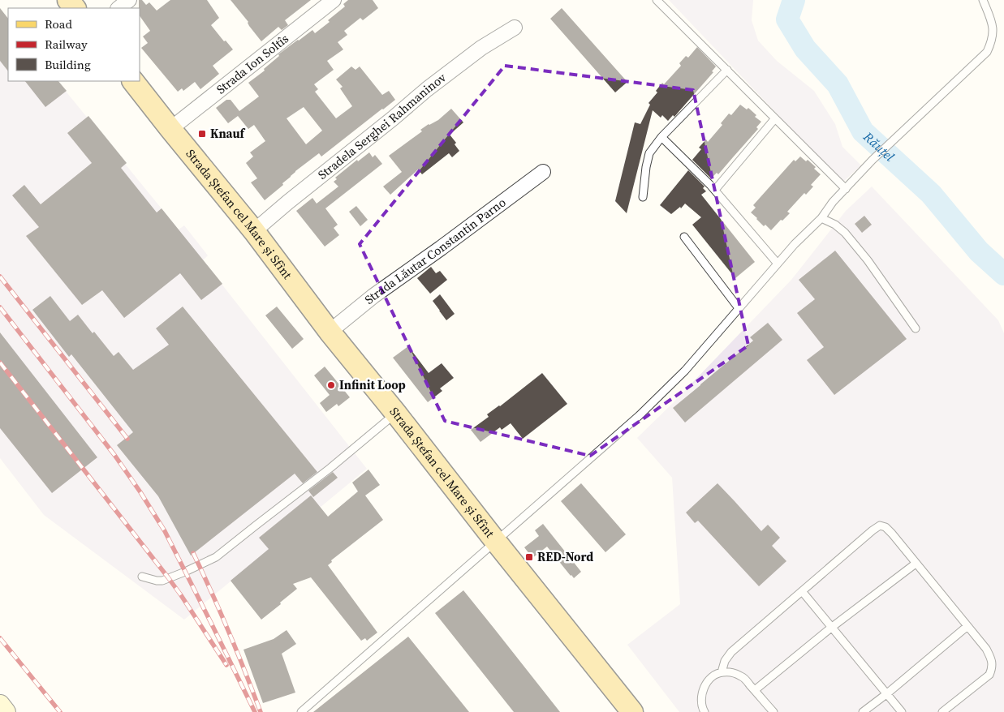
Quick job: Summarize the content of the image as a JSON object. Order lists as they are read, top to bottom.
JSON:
{
  "streets": {
    "main road": ["Strada Ștefan cel Mare și Sfînt"],
    "street": ["Strada Ion Soltîs", "Stradela Serghei Rahmaninov", "Strada Lăutar Constantin Parno"]
  },
  "crossings": [
    ["Strada Ion Soltîs", "Strada Ștefan cel Mare și Sfînt"],
    ["Stradela Serghei Rahmaninov", "Strada Ștefan cel Mare și Sfînt"],
    ["Strada Ștefan cel Mare și Sfînt", "Strada Lăutar Constantin Parno"]
  ],
  "water": ["Răuțel"],
  "places": {
    "transit": ["Knauf", "RED-Nord"],
    "other": ["Infinit Loop"]
  },
  "legend": ["Road", "Railway", "Building"]
}
